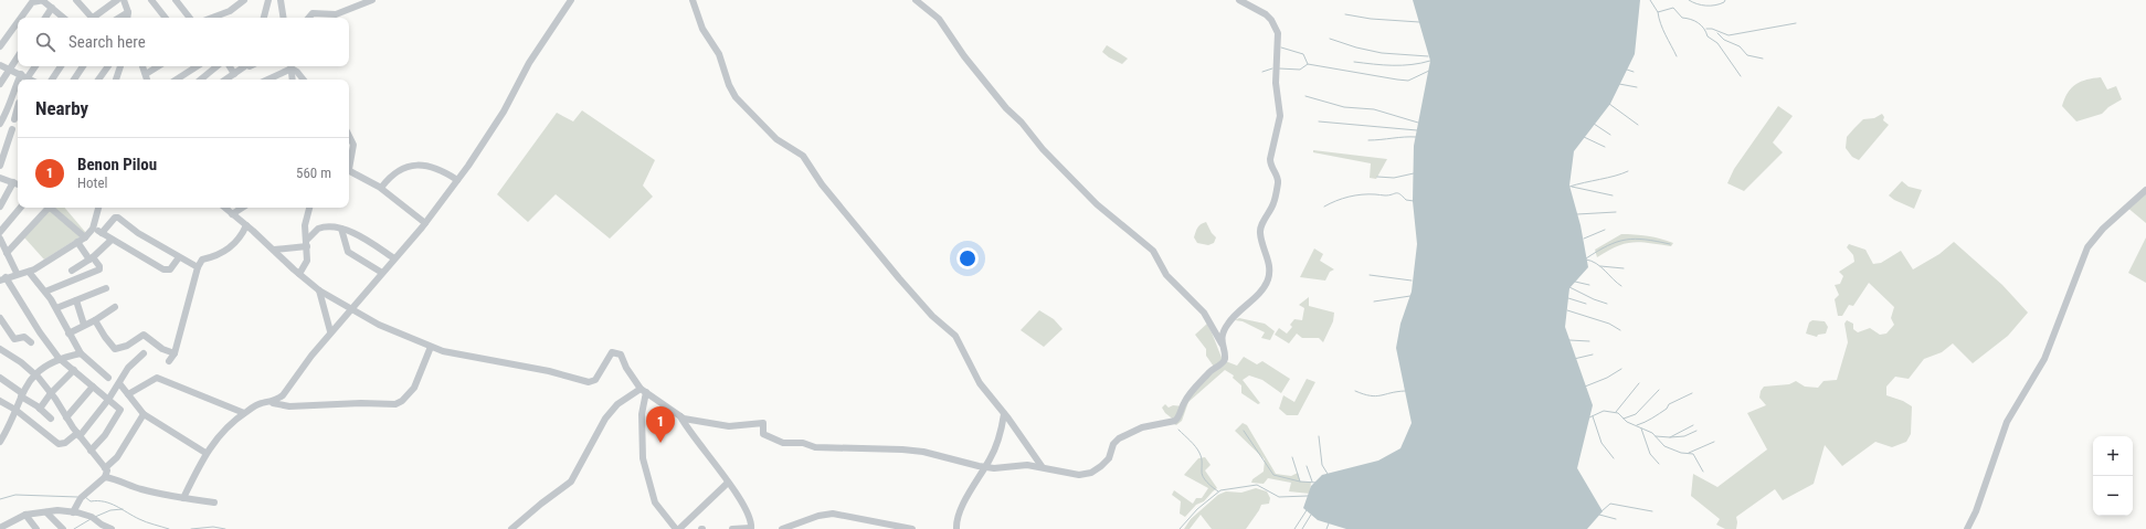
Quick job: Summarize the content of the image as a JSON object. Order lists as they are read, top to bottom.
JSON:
{
  "page": {
    "search": "Search here",
    "heading": "Nearby",
    "list": [
      {
        "mark": "1",
        "name": "Benon Pilou",
        "note": "Hotel",
        "value": "560 m"
      }
    ],
    "pins": "1",
    "map_buttons": ["+", "−"]
  }
}
